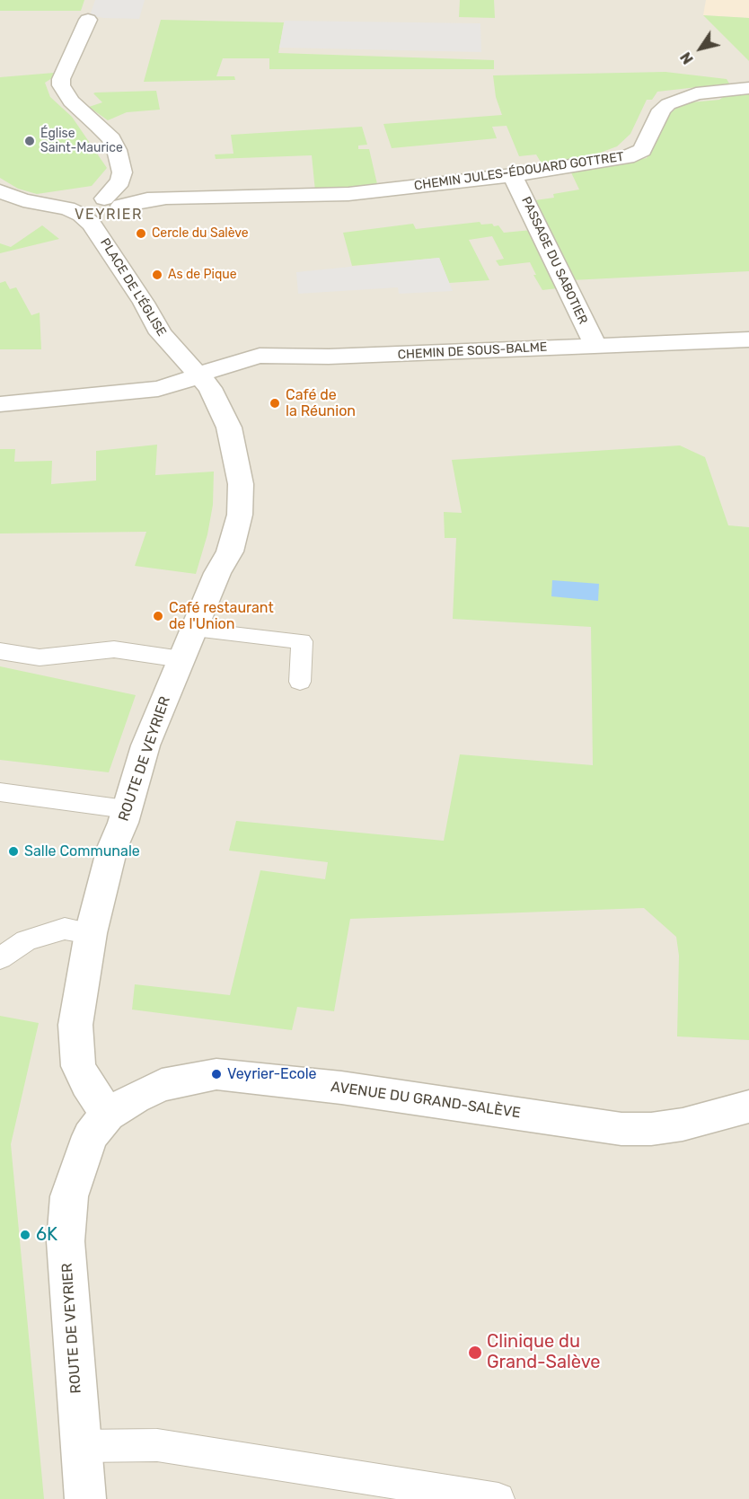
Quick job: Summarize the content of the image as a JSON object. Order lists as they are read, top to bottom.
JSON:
{
  "streets": {
    "street": [
      "CHEMIN JULES-ÉDOUARD GOTTRET",
      "PASSAGE DU SABOTIER",
      "PLACE DE L'ÉGLISE",
      "CHEMIN DE SOUS-BALME",
      "ROUTE DE VEYRIER",
      "AVENUE DU GRAND-SALÈVE"
    ]
  },
  "crossings": [
    ["CHEMIN JULES-ÉDOUARD GOTTRET", "PASSAGE DU SABOTIER"],
    ["CHEMIN JULES-ÉDOUARD GOTTRET", "PLACE DE L'ÉGLISE"],
    ["PASSAGE DU SABOTIER", "CHEMIN DE SOUS-BALME"],
    ["PLACE DE L'ÉGLISE", "CHEMIN DE SOUS-BALME"],
    ["PLACE DE L'ÉGLISE", "ROUTE DE VEYRIER"],
    ["CHEMIN DE SOUS-BALME", "ROUTE DE VEYRIER"],
    ["ROUTE DE VEYRIER", "AVENUE DU GRAND-SALÈVE"]
  ],
  "districts": ["VEYRIER"],
  "places": [
    "Église Saint-Maurice",
    "Cercle du Salève",
    "As de Pique",
    "Café de la Réunion",
    "Café restaurant de l'Union",
    "Salle Communale",
    "Veyrier-Ecole",
    "6K",
    "Clinique du Grand-Salève"
  ],
  "north": "bottom left"
}
